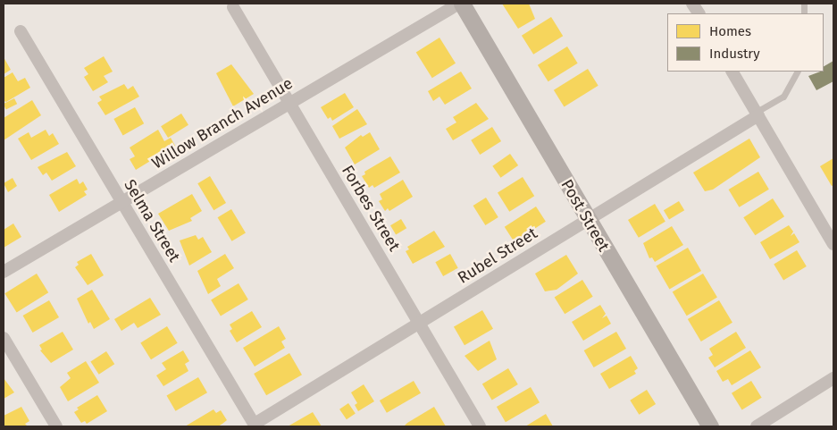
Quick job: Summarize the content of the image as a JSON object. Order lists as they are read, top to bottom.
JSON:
{
  "streets": {
    "street": [
      "Willow Branch Avenue",
      "Forbes Street",
      "Post Street",
      "Selma Street",
      "Rubel Street"
    ]
  },
  "crossings": [
    ["Willow Branch Avenue", "Forbes Street"],
    ["Willow Branch Avenue", "Post Street"],
    ["Willow Branch Avenue", "Selma Street"],
    ["Forbes Street", "Rubel Street"],
    ["Post Street", "Rubel Street"],
    ["Selma Street", "Rubel Street"]
  ],
  "legend": ["Homes", "Industry"]
}
